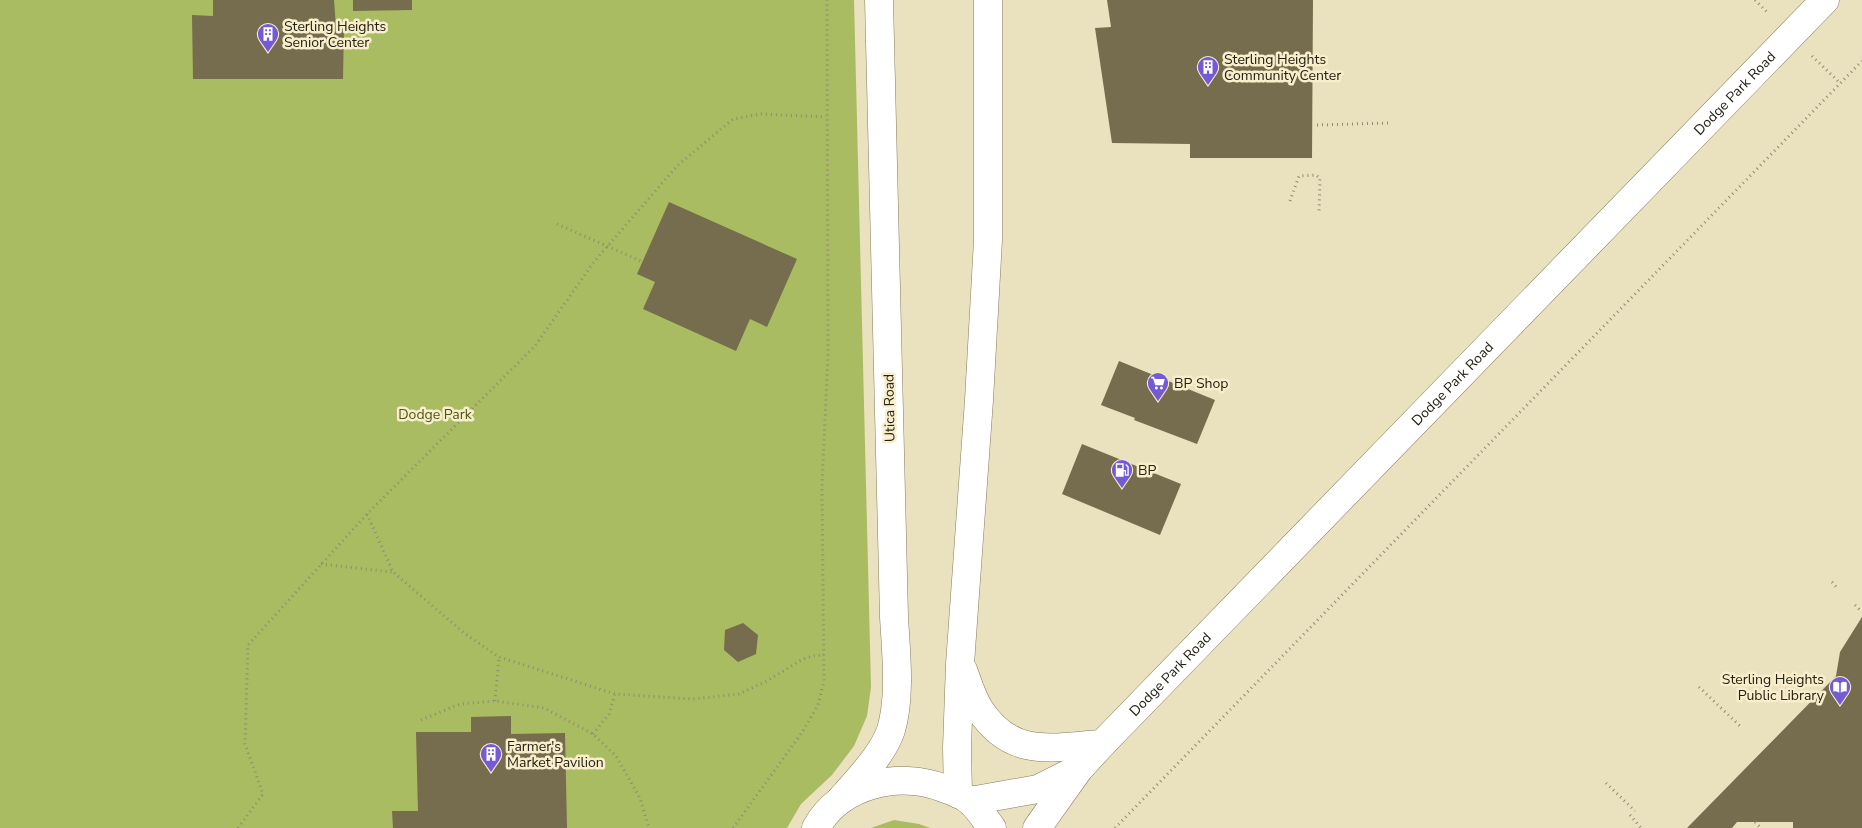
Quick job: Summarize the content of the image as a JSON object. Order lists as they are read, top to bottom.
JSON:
{
  "streets": {
    "street": ["Dodge Park Road", "Utica Road"]
  },
  "parks": ["Dodge Park"],
  "places": {
    "building": ["Sterling Heights Senior Center", "Sterling Heights Community Center", "Farmer's Market Pavilion"],
    "supermarket": ["BP Shop"],
    "fuel station": ["BP"],
    "library": ["Sterling Heights Public Library"]
  }
}
